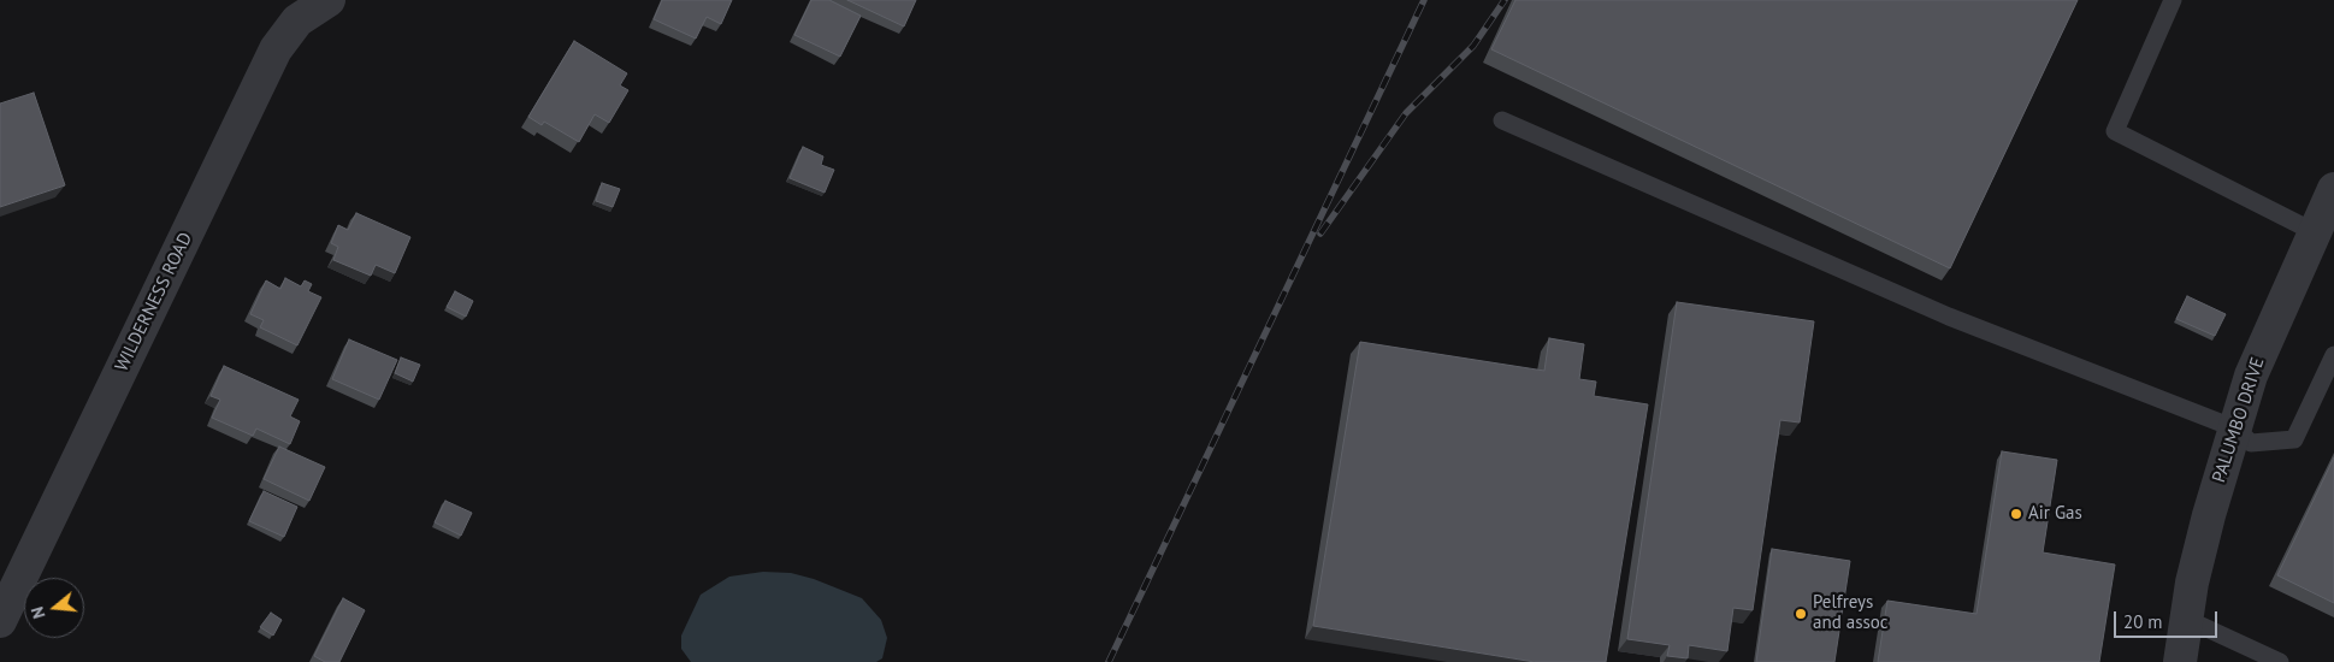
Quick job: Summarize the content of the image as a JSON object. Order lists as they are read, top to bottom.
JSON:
{
  "streets": {
    "street": ["WILDERNESS ROAD", "PALUMBO DRIVE"]
  },
  "places": ["Air Gas", "Pelfreys and assoc"],
  "scale_bar": "20 m",
  "north": "left"
}
